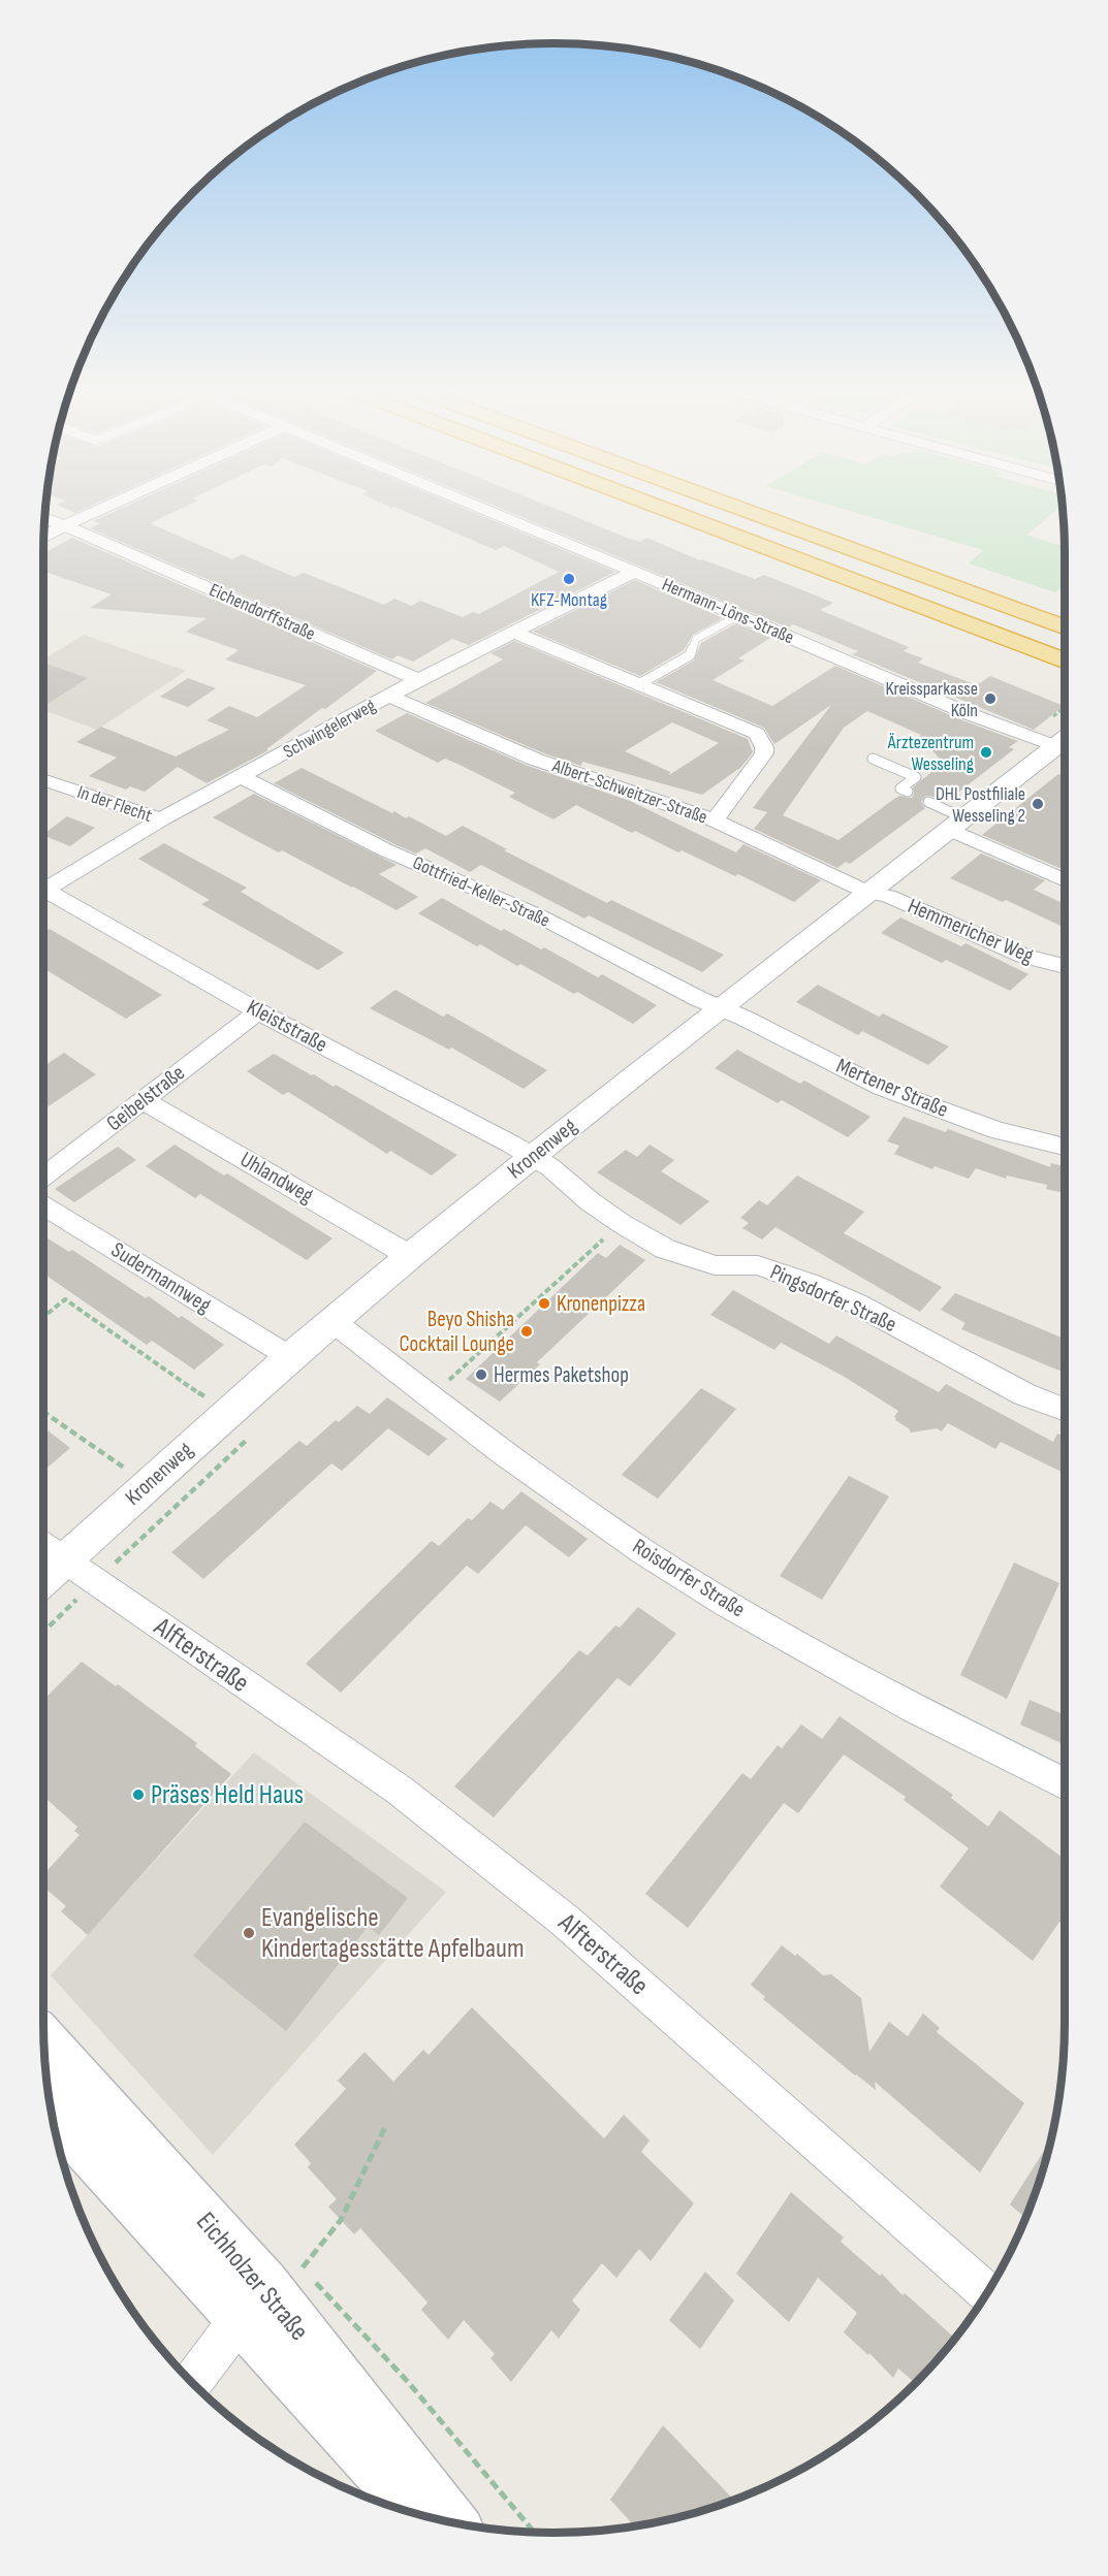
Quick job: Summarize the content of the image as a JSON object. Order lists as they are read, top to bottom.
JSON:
{
  "streets": {
    "main road": ["Eichholzer Straße"],
    "street": [
      "Hermann-Löns-Straße",
      "Eichendorffstraße",
      "Schwingelerweg",
      "Albert-Schweitzer-Straße",
      "In der Flecht",
      "Gottfried-Keller-Straße",
      "Hemmericher Weg",
      "Kleiststraße",
      "Mertener Straße",
      "Geibelstraße",
      "Kronenweg",
      "Uhlandweg",
      "Sudermannweg",
      "Pingsdorfer Straße",
      "Roisdorfer Straße",
      "Alfterstraße"
    ]
  },
  "crossings": [
    ["Hermann-Löns-Straße", "Schwingelerweg"],
    ["Eichendorffstraße", "Schwingelerweg"],
    ["Schwingelerweg", "Albert-Schweitzer-Straße"],
    ["Schwingelerweg", "In der Flecht"],
    ["Schwingelerweg", "Gottfried-Keller-Straße"],
    ["Albert-Schweitzer-Straße", "Hemmericher Weg"],
    ["Albert-Schweitzer-Straße", "Kronenweg"],
    ["Gottfried-Keller-Straße", "Mertener Straße"],
    ["Gottfried-Keller-Straße", "Kronenweg"],
    ["Hemmericher Weg", "Kronenweg"],
    ["Kleiststraße", "Geibelstraße"],
    ["Kleiststraße", "Kronenweg"],
    ["Kleiststraße", "Pingsdorfer Straße"],
    ["Mertener Straße", "Kronenweg"],
    ["Geibelstraße", "Uhlandweg"],
    ["Kronenweg", "Uhlandweg"],
    ["Kronenweg", "Sudermannweg"],
    ["Kronenweg", "Pingsdorfer Straße"],
    ["Kronenweg", "Roisdorfer Straße"],
    ["Kronenweg", "Alfterstraße"]
  ],
  "places": [
    "KFZ-Montag",
    "Kreissparkasse Köln",
    "Ärztezentrum Wesseling",
    "DHL Postfiliale Wesseling 2",
    "Kronenpizza",
    "Beyo Shisha Cocktail Lounge",
    "Hermes Paketshop",
    "Präses Held Haus",
    "Evangelische Kindertagesstätte Apfelbaum"
  ]
}
